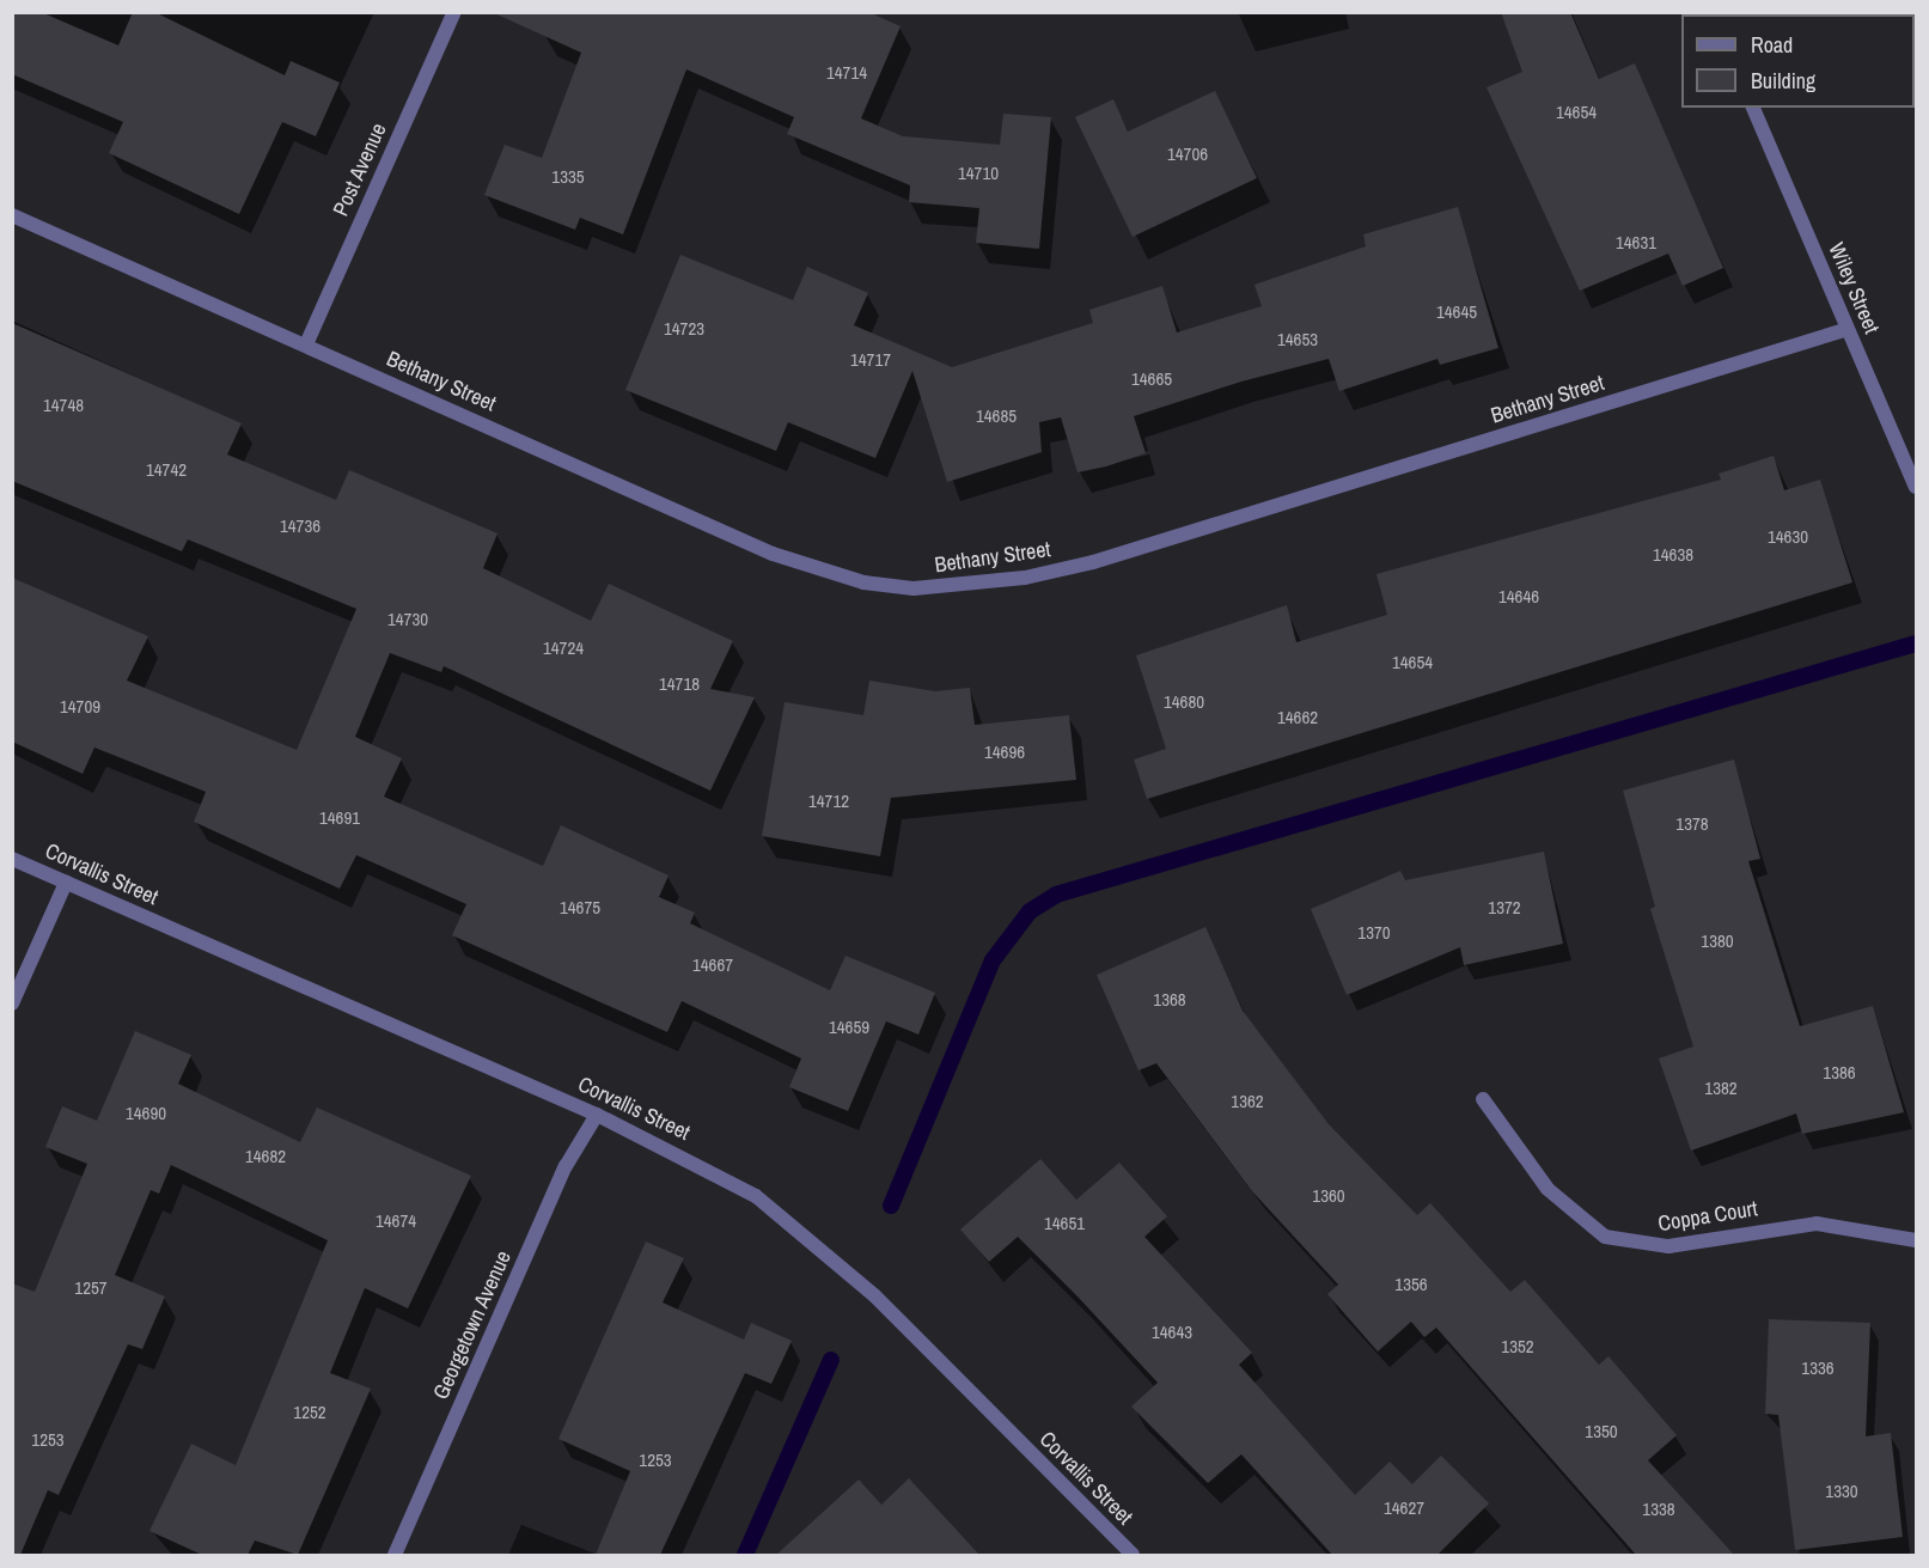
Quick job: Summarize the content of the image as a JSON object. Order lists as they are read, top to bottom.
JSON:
{
  "streets": {
    "street": [
      "Post Avenue",
      "Wiley Street",
      "Bethany Street",
      "Corvallis Street",
      "Coppa Court",
      "Georgetown Avenue"
    ]
  },
  "crossings": [
    ["Post Avenue", "Bethany Street"],
    ["Wiley Street", "Bethany Street"],
    ["Corvallis Street", "Georgetown Avenue"]
  ],
  "house_numbers": [
    "14714",
    "14654",
    "14706",
    "14710",
    "1335",
    "14631",
    "14645",
    "14723",
    "14653",
    "14717",
    "14665",
    "14748",
    "14685",
    "14742",
    "14736",
    "14630",
    "14638",
    "14646",
    "14730",
    "14724",
    "14654",
    "14718",
    "14680",
    "14709",
    "14662",
    "14696",
    "14712",
    "14691",
    "1378",
    "14675",
    "1372",
    "1370",
    "1380",
    "14667",
    "1368",
    "14659",
    "1386",
    "1382",
    "1362",
    "14690",
    "14682",
    "1360",
    "14674",
    "14651",
    "1356",
    "1257",
    "14643",
    "1352",
    "1336",
    "1252",
    "1350",
    "1253",
    "1253",
    "1330",
    "14627",
    "1338"
  ],
  "legend": ["Road", "Building"]
}
